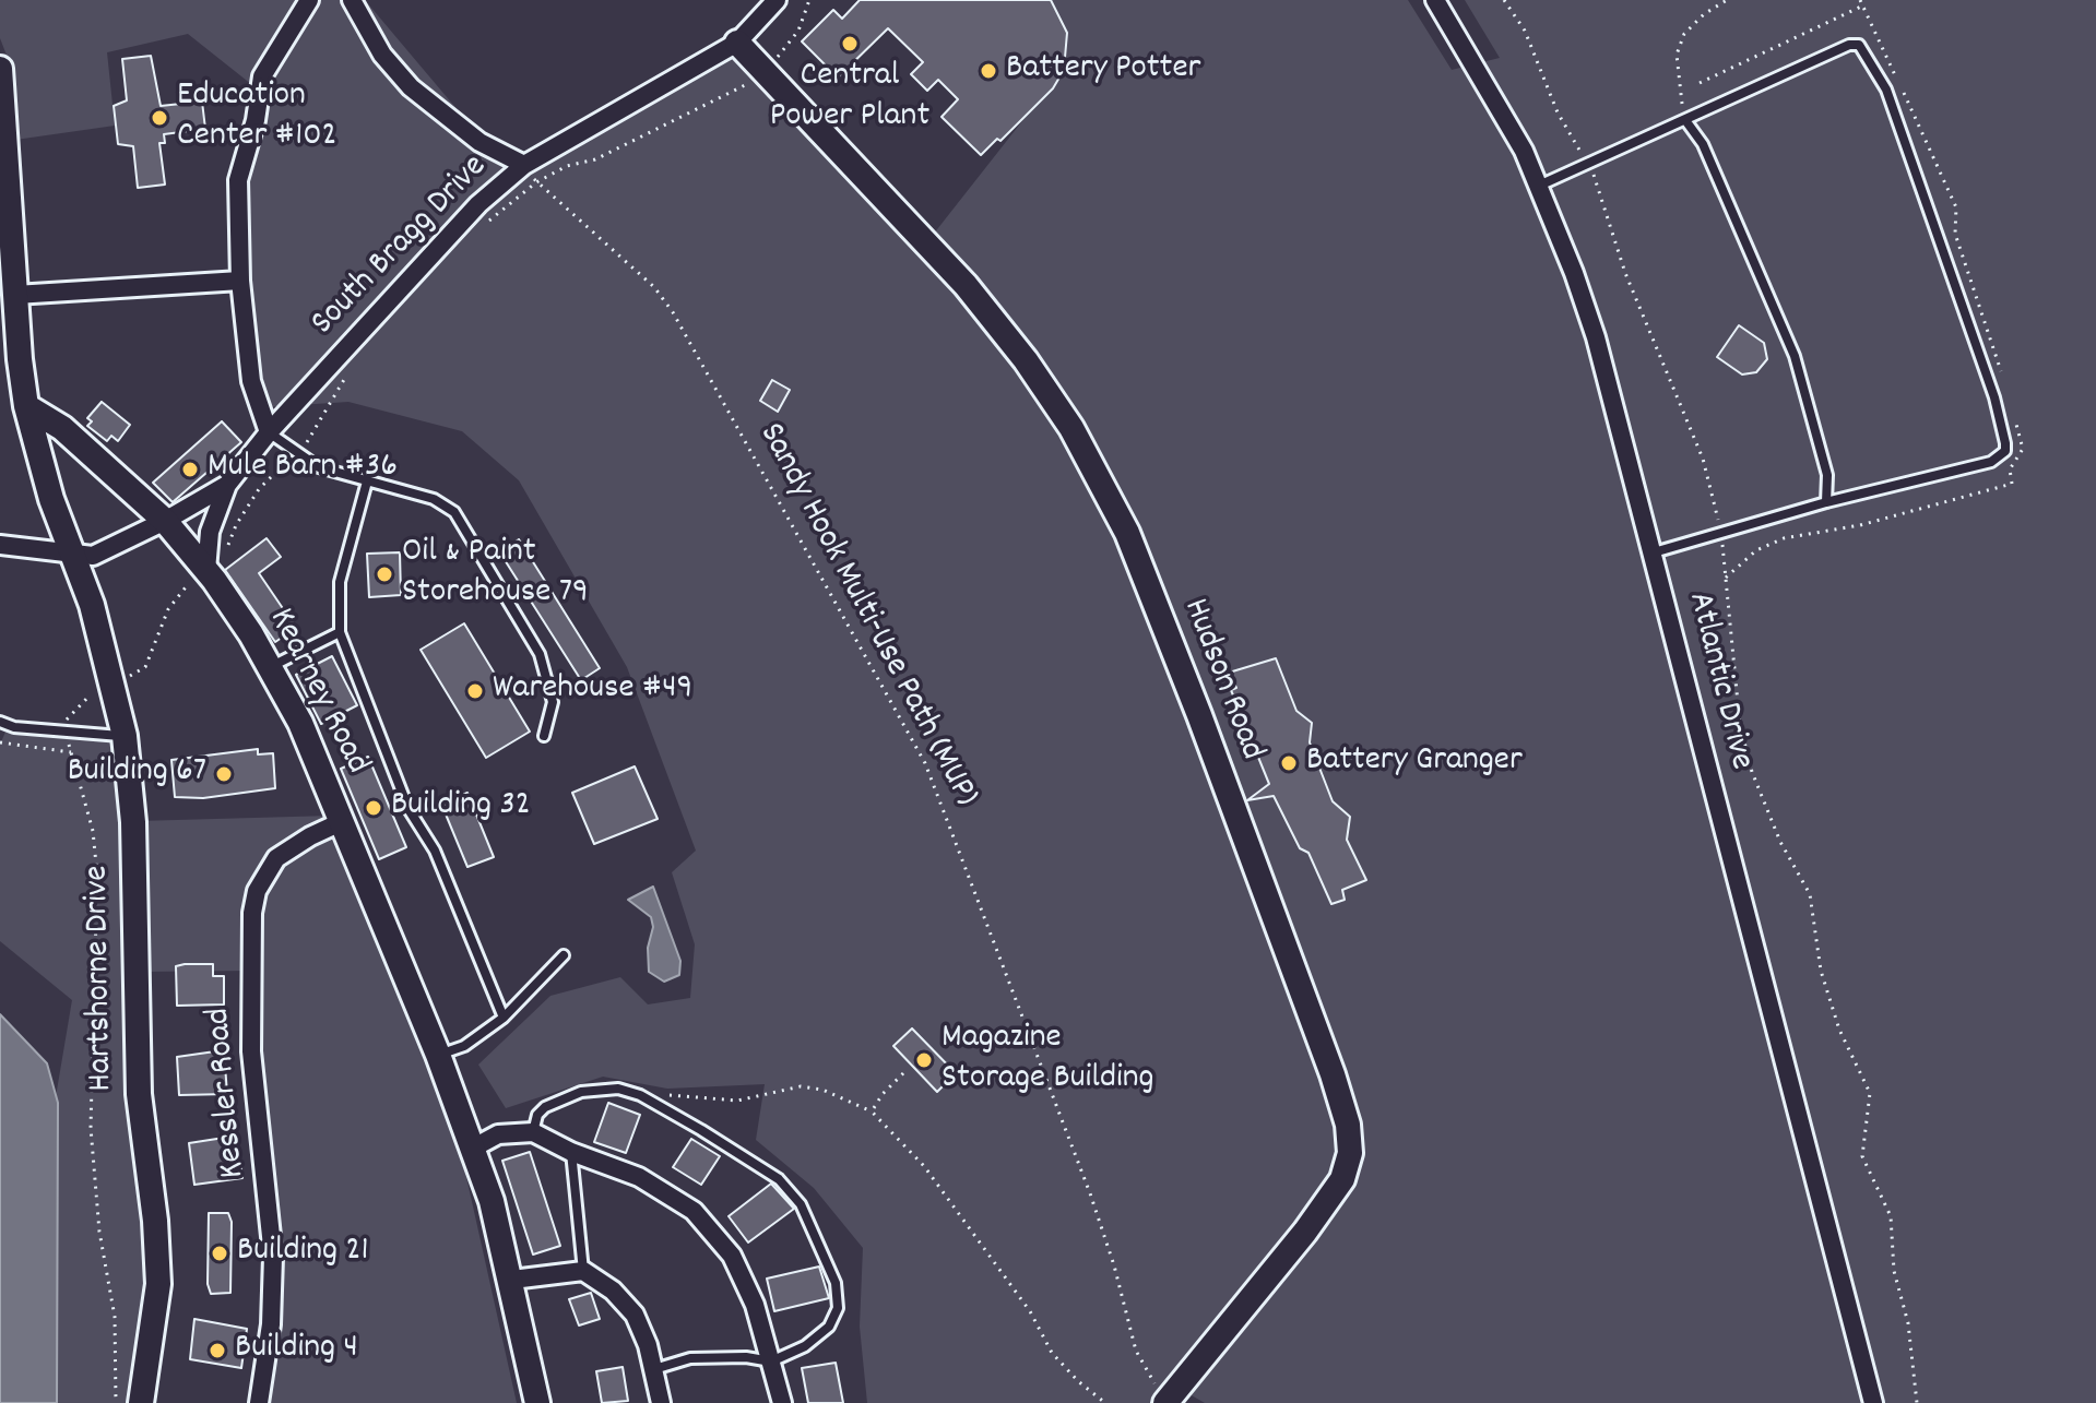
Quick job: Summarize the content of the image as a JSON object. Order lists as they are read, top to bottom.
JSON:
{
  "streets": {
    "street": [
      "South Bragg Drive",
      "Hudson Road",
      "Atlantic Drive",
      "Kearney Road",
      "Hartshorne Drive",
      "Kessler Road"
    ],
    "path": ["Sandy Hook Multi-Use Path (MUP)"]
  },
  "crossings": [
    ["South Bragg Drive", "Hudson Road"],
    ["South Bragg Drive", "Kearney Road"],
    ["South Bragg Drive", "Hartshorne Drive"],
    ["Sandy Hook Multi-Use Path (MUP)", "Hudson Road"],
    ["Kearney Road", "Hartshorne Drive"],
    ["Kearney Road", "Kessler Road"]
  ],
  "places": [
    "Central Power Plant",
    "Battery Potter",
    "Education Center #102",
    "Mule Barn #36",
    "Oil & Paint Storehouse 79",
    "Warehouse #49",
    "Battery Granger",
    "Building 67",
    "Building 32",
    "Magazine Storage Building",
    "Building 21",
    "Building 4"
  ]
}
